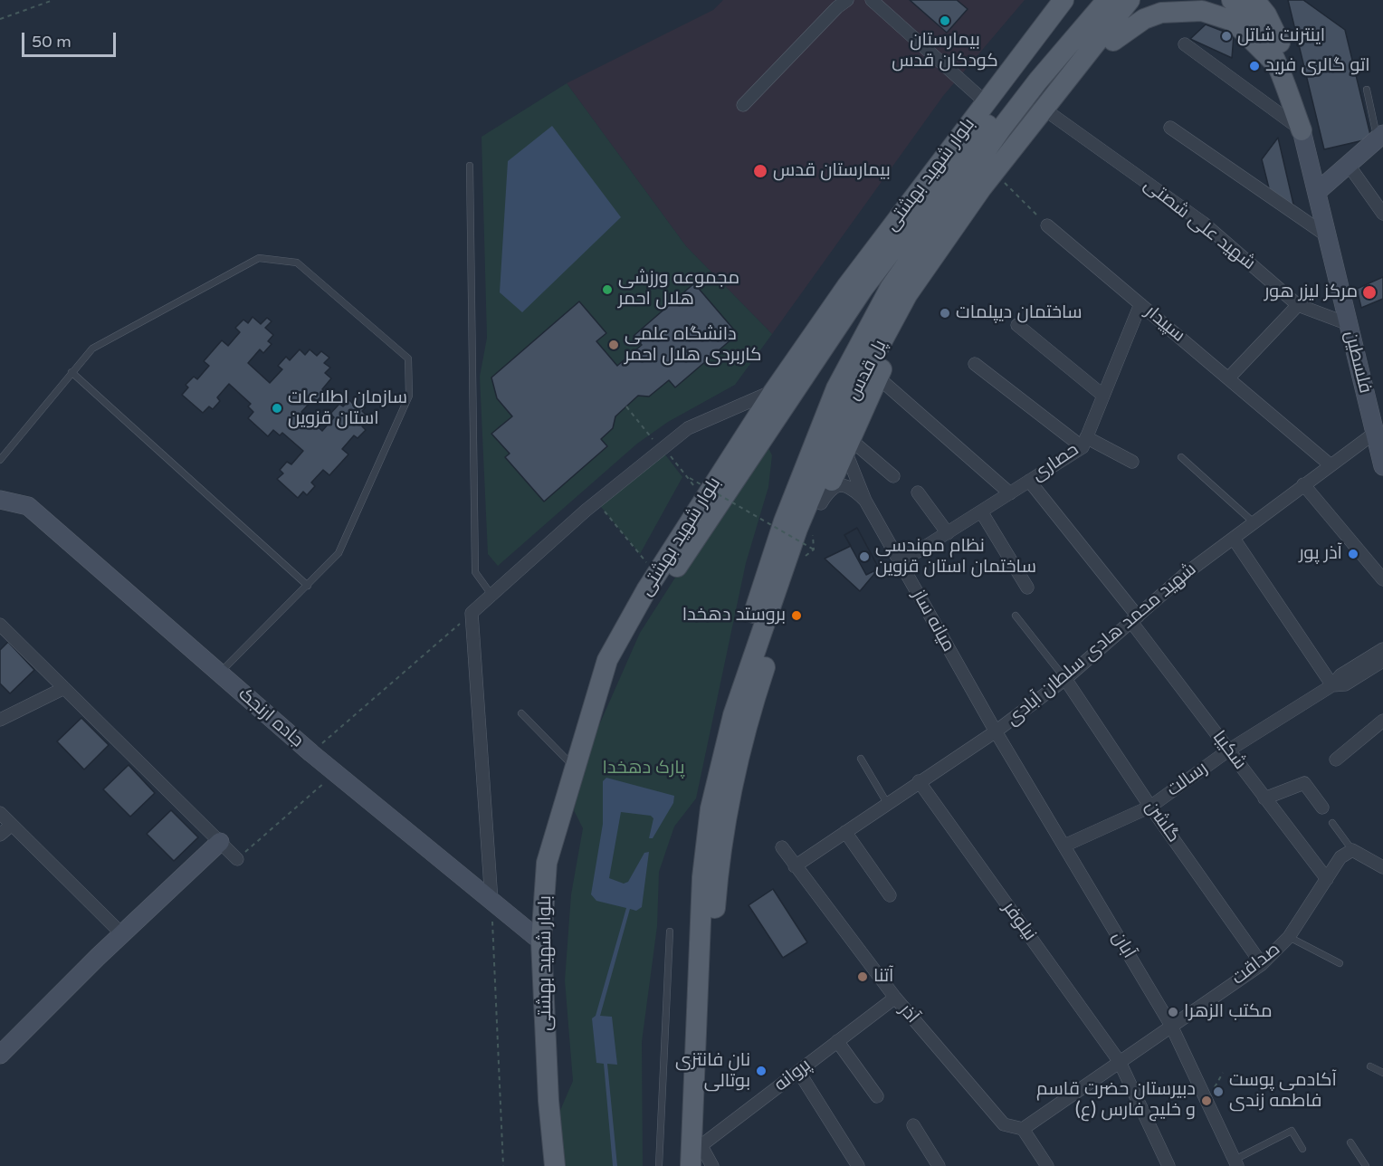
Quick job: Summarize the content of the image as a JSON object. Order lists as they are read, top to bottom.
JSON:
{
  "streets": {
    "main road": ["بلوار شهید بهشتی", "پل قدس"],
    "street": [
      "شهید علی شصتی",
      "سپیدار",
      "فلسطین",
      "حصاری",
      "میانه ساز",
      "شهید محمد هادی سلطان آبادی",
      "جاده ارنجک",
      "شکیبا",
      "رسالت",
      "گلشن",
      "نیلوفر",
      "آبان",
      "صداقت",
      "آذر",
      "پروانه"
    ]
  },
  "crossings": [
    ["بلوار شهید بهشتی", "پل قدس"],
    ["بلوار شهید بهشتی", "جاده ارنجک"],
    ["شهید علی شصتی", "فلسطین"],
    ["سپیدار", "حصاری"],
    ["سپیدار", "شهید محمد هادی سلطان آبادی"],
    ["فلسطین", "شهید محمد هادی سلطان آبادی"],
    ["حصاری", "میانه ساز"],
    ["حصاری", "شکیبا"],
    ["میانه ساز", "شهید محمد هادی سلطان آبادی"],
    ["میانه ساز", "آبان"],
    ["شهید محمد هادی سلطان آبادی", "شکیبا"],
    ["شهید محمد هادی سلطان آبادی", "گلشن"],
    ["شهید محمد هادی سلطان آبادی", "نیلوفر"],
    ["شهید محمد هادی سلطان آبادی", "آبان"],
    ["شهید محمد هادی سلطان آبادی", "آذر"],
    ["شکیبا", "رسالت"],
    ["شکیبا", "صداقت"],
    ["رسالت", "گلشن"],
    ["رسالت", "آبان"],
    ["گلشن", "صداقت"],
    ["نیلوفر", "صداقت"],
    ["آبان", "صداقت"],
    ["صداقت", "آذر"],
    ["آذر", "پروانه"]
  ],
  "parks": ["پارک دهخدا"],
  "places": [
    "بیمارستان کودکان قدس",
    "اینترنت شاتل",
    "اتو گالری فرید",
    "بیمارستان قدس",
    "مجموعه ورزشی هلال احمر",
    "مرکز لیزر هور",
    "ساختمان دیپلمات",
    "دانشگاه علمی کاربردی هلال احمر",
    "سازمان اطلاعات استان قزوین",
    "آذر پور",
    "نظام مهندسی ساختمان استان قزوین",
    "بروستد دهخدا",
    "آتنا",
    "مکتب الزهرا",
    "نان فانتزی بوتالی",
    "آکادمی پوست فاطمه زندی",
    "دبیرستان حضرت قاسم (ع) و خلیج فارس"
  ],
  "scale_bar": "50 m"
}
